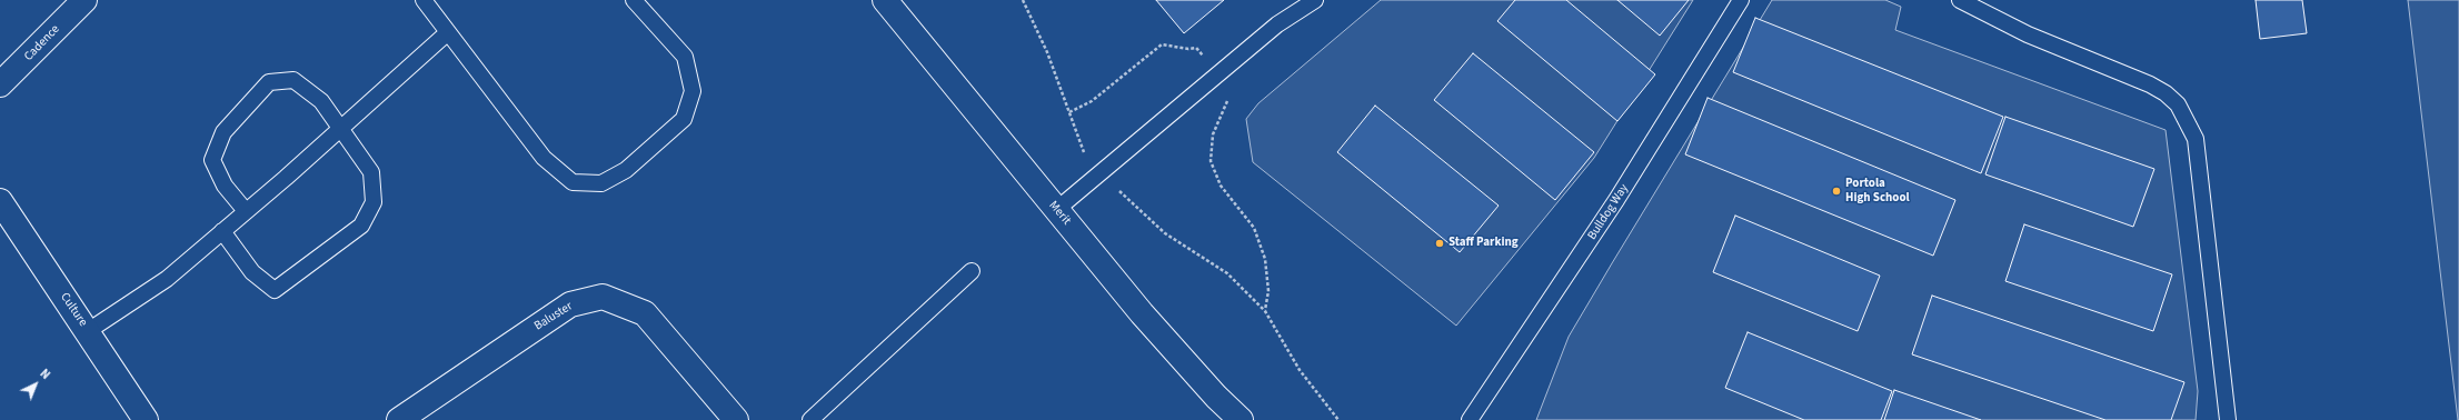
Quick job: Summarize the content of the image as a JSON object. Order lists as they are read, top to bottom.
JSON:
{
  "streets": {
    "street": [
      "Cadence",
      "Merit",
      "Culture",
      "Baluster"
    ],
    "lane": ["Bulldog Way"]
  },
  "places": ["Portola High School", "Staff Parking"],
  "north": "top right"
}
